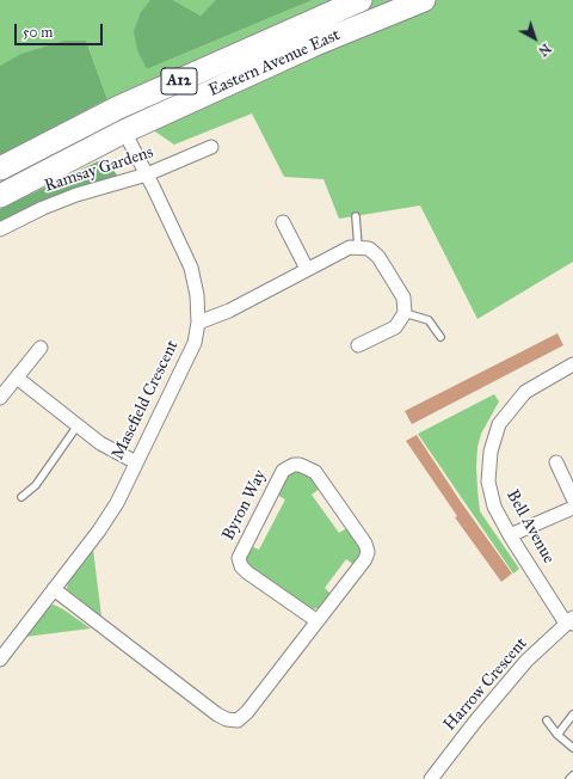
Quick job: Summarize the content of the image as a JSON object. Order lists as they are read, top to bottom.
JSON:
{
  "streets": {
    "highway": ["Eastern Avenue East", "A12"],
    "street": [
      "Ramsay Gardens",
      "Masefield Crescent",
      "Byron Way",
      "Bell Avenue",
      "Harrow Crescent"
    ]
  },
  "crossings": [
    ["Eastern Avenue East", "Masefield Crescent"],
    ["Ramsay Gardens", "Masefield Crescent"],
    ["Masefield Crescent", "Byron Way"],
    ["Bell Avenue", "Harrow Crescent"]
  ],
  "scale_bar": "50 m",
  "north": "bottom right"
}
